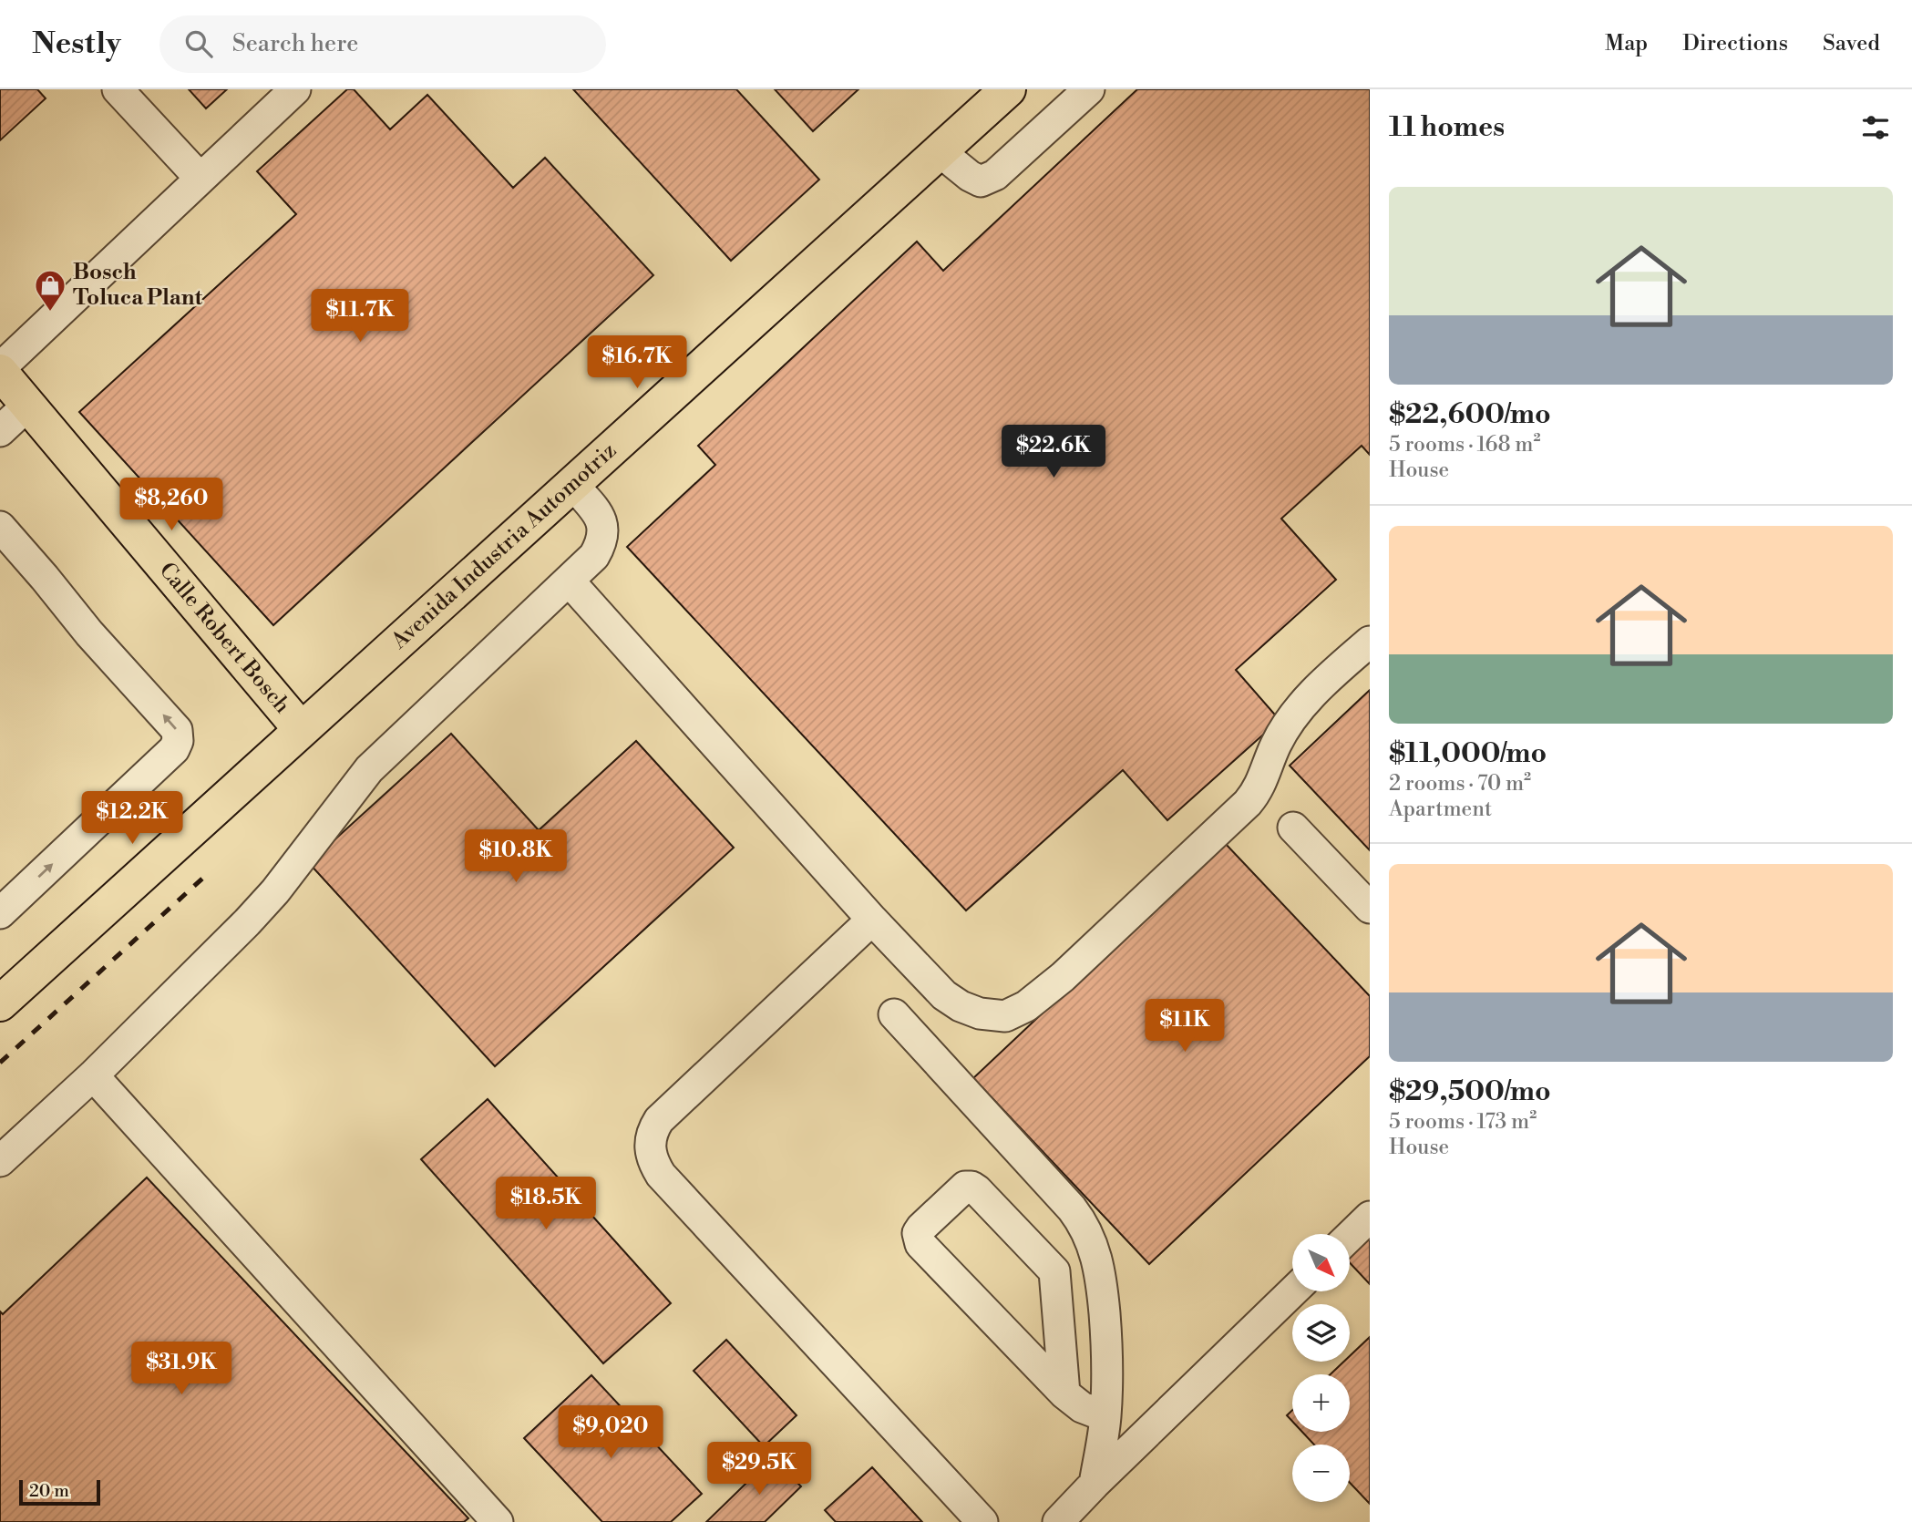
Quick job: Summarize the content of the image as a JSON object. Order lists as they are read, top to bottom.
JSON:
{
  "streets": {
    "main road": ["Avenida Industria Automotriz", "Calle Robert Bosch"]
  },
  "crossings": [
    ["Avenida Industria Automotriz", "Calle Robert Bosch"]
  ],
  "places": {
    "shop": ["Bosch Toluca Plant"]
  },
  "scale_bar": "20 m",
  "north": "bottom right",
  "page": {
    "header": "Nestly",
    "search": "Search here",
    "nav": ["Map", "Directions", "Saved"],
    "heading": "11 homes",
    "list": [
      {
        "name": "$22,600/mo",
        "note": "5 rooms · 168 m² · House"
      },
      {
        "name": "$11,000/mo",
        "note": "2 rooms · 70 m² · Apartment"
      },
      {
        "name": "$29,500/mo",
        "note": "5 rooms · 173 m² · House"
      }
    ],
    "price": [
      "$11.7K",
      "$16.7K",
      "$22.6K",
      "$8,260",
      "$12.2K",
      "$10.8K",
      "$11K",
      "$18.5K",
      "$31.9K",
      "$9,020",
      "$29.5K"
    ],
    "map_buttons": ["+", "−"],
    "scale": "20 m"
  }
}
